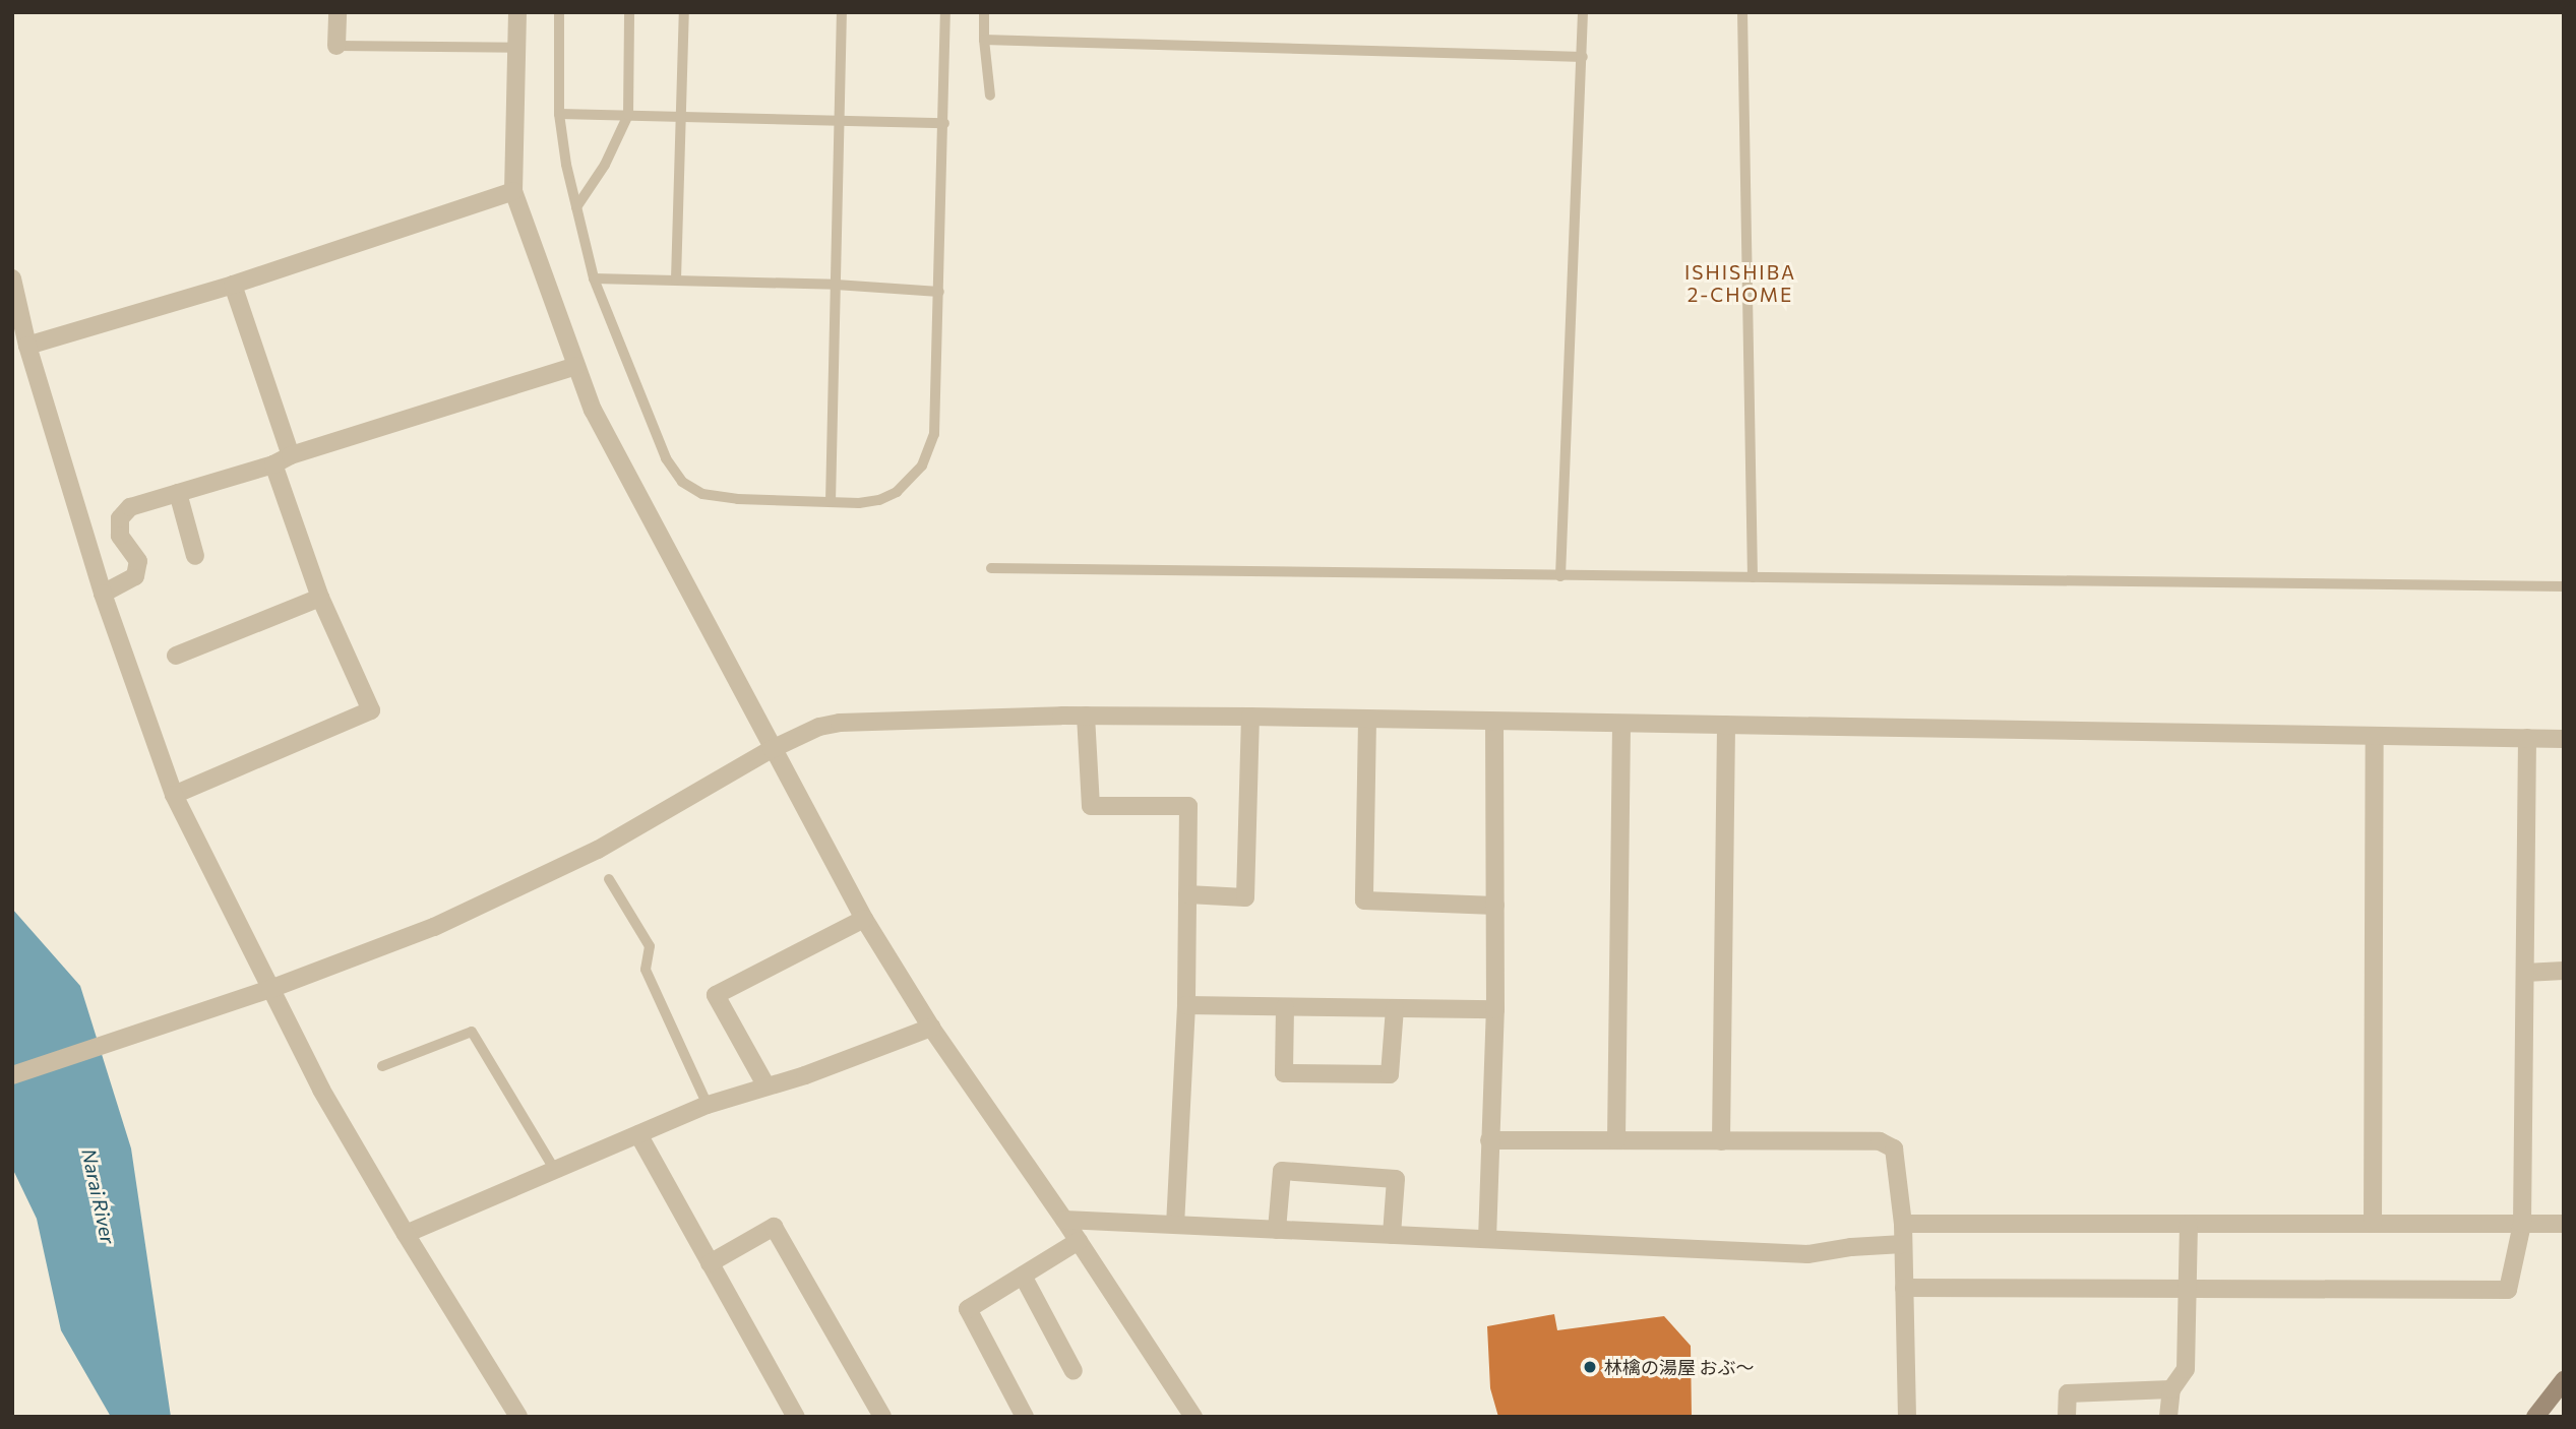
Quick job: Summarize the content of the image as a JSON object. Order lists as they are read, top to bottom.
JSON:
{
  "districts": ["ISHISHIBA 2-CHOME"],
  "water": ["Narai River"],
  "places": ["林檎の湯屋 おぶ～"]
}
